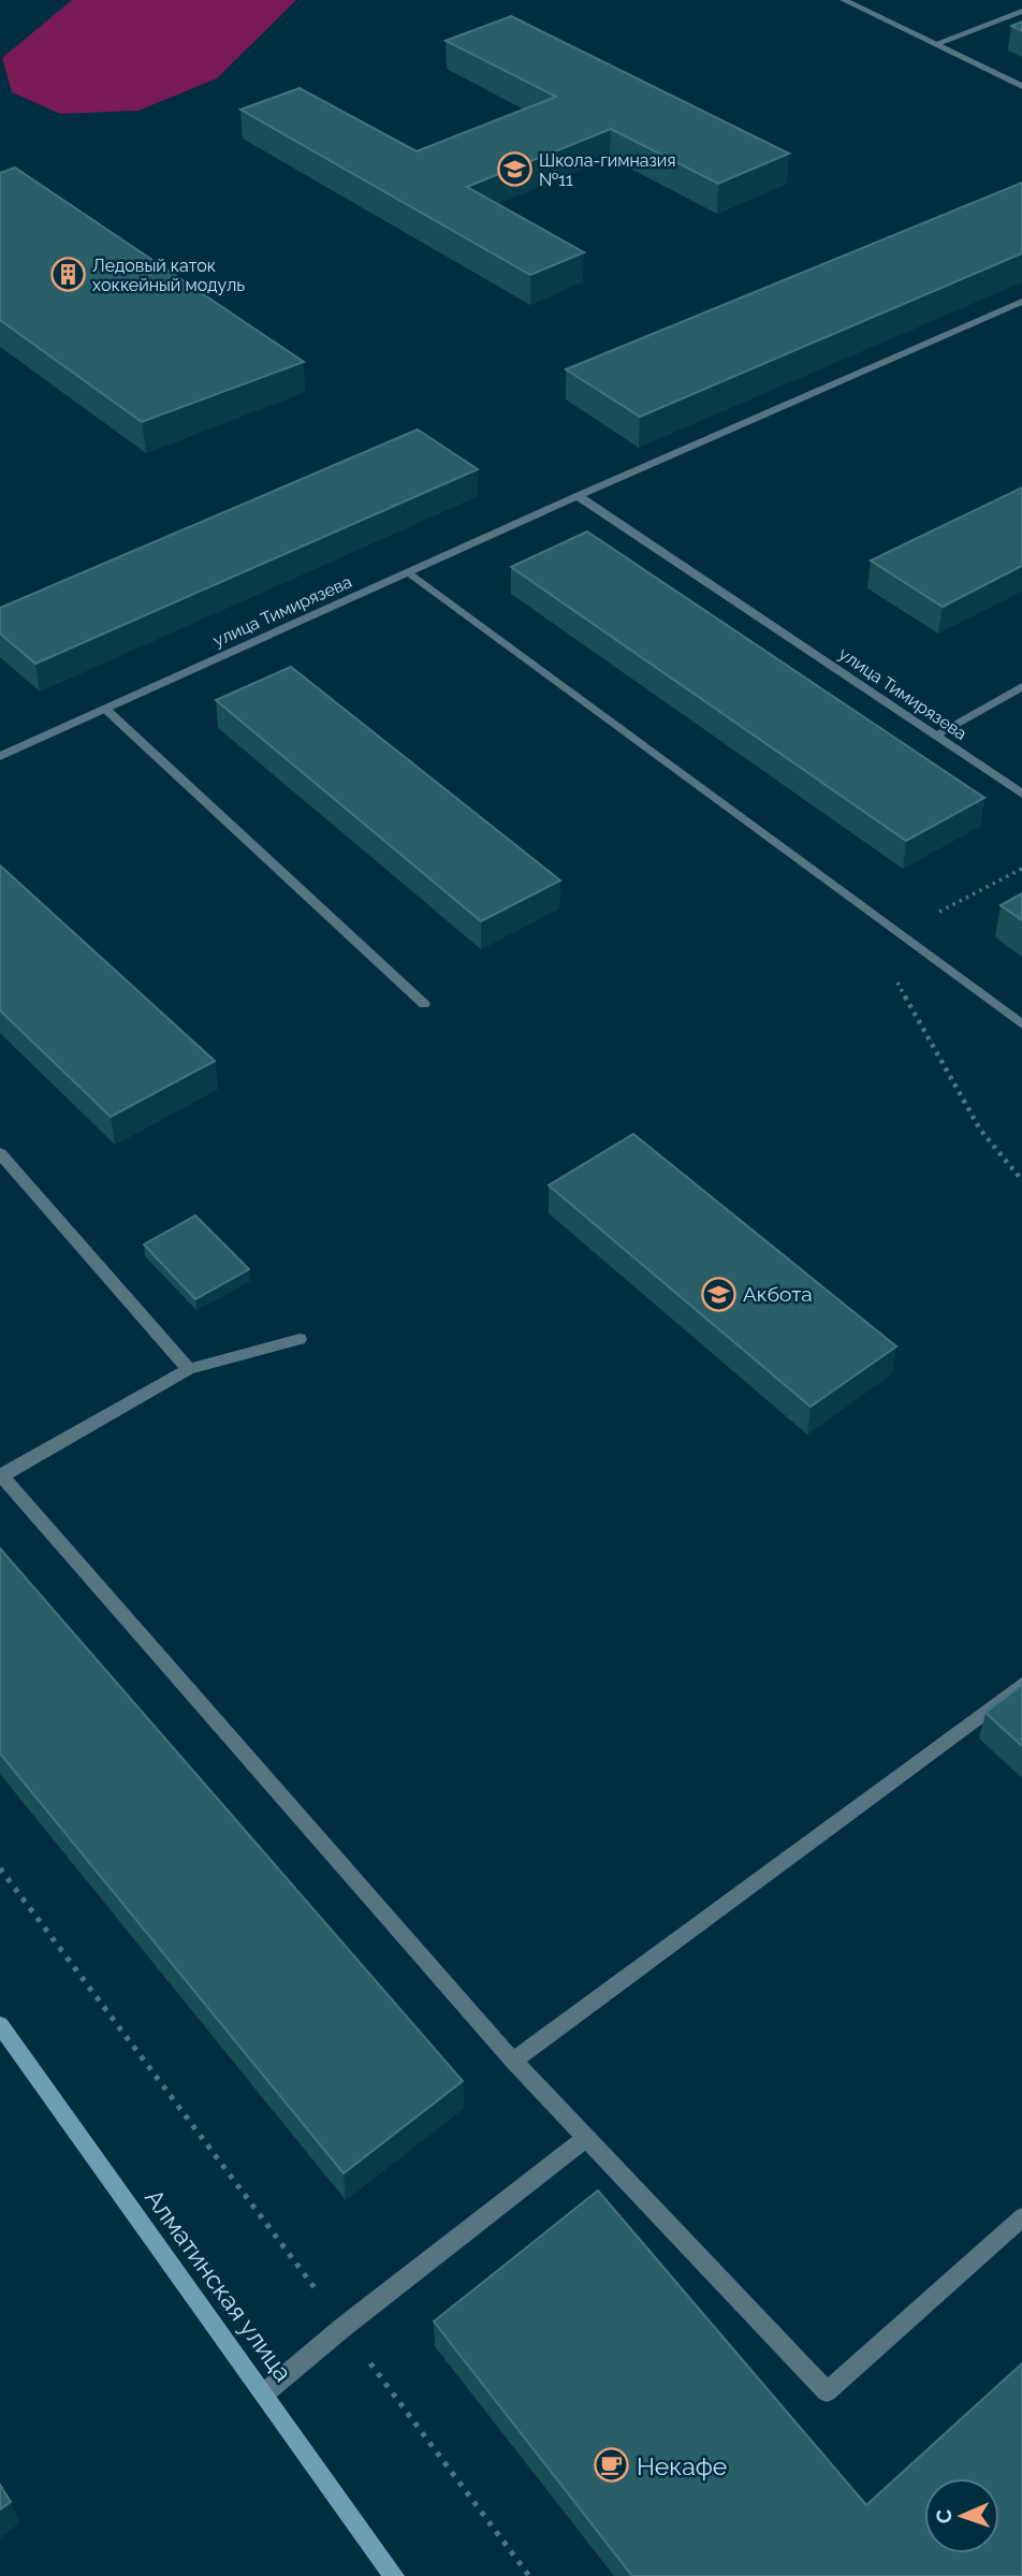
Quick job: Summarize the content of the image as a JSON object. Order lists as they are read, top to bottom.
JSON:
{
  "streets": {
    "street": ["улица Тимирязева", "Алматинская улица"]
  },
  "places": {
    "school or university": ["Школа-гимназия №11", "Акбота"],
    "building": ["Ледовый каток хоккейный модуль"],
    "cafe": ["Некафе"]
  },
  "north": "left"
}
